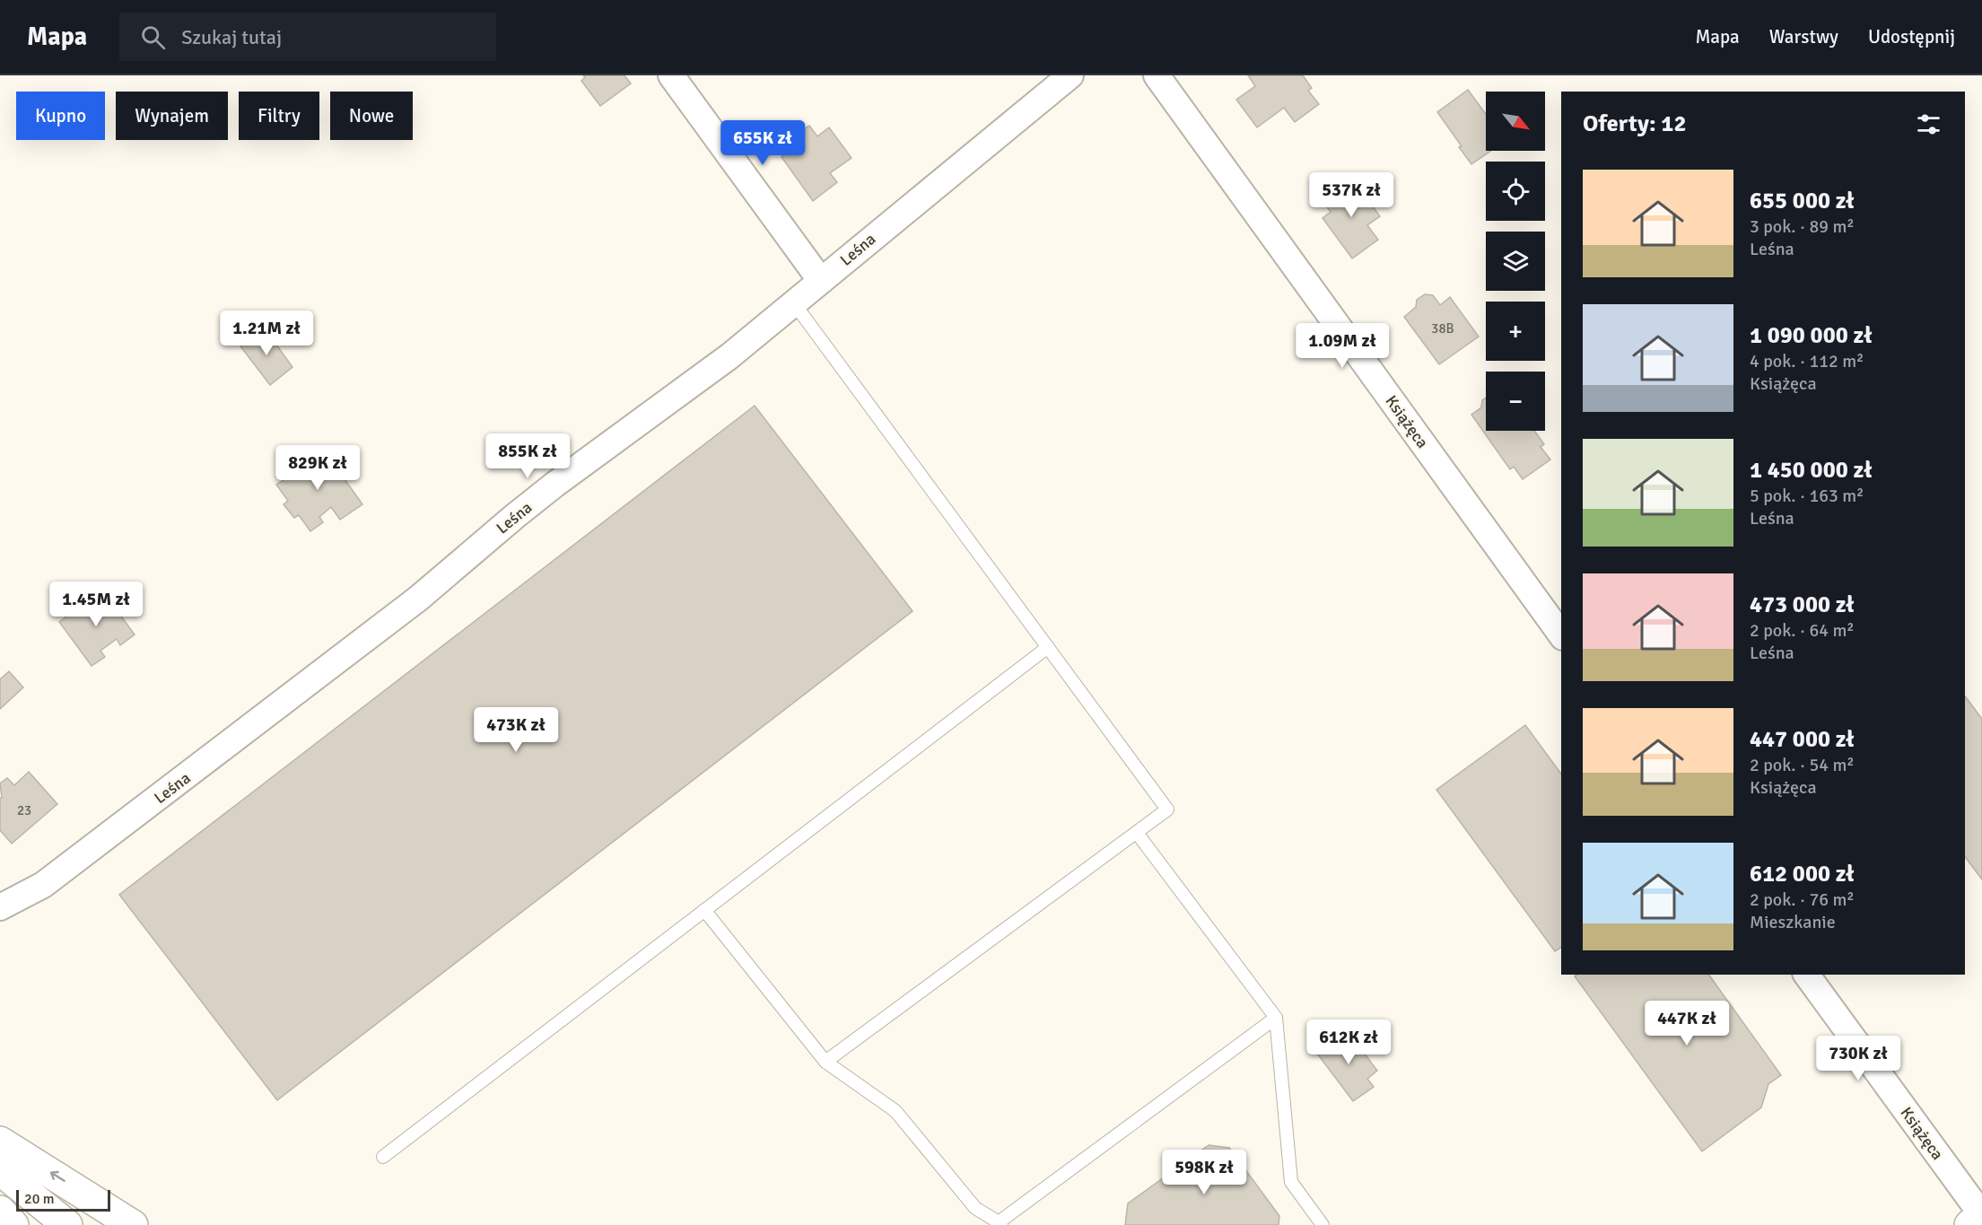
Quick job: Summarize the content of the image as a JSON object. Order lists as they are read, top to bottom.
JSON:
{
  "streets": {
    "street": ["Leśna", "Książęca"]
  },
  "house_numbers": ["38B", "23"],
  "scale_bar": "20 m",
  "north": "bottom right",
  "page": {
    "header": "Mapa",
    "search": "Szukaj tutaj",
    "nav": ["Mapa", "Warstwy", "Udostępnij"],
    "map_buttons": ["+", "−"],
    "chip": [
      "Kupno",
      "Wynajem",
      "Filtry",
      "Nowe"
    ],
    "heading": "Oferty: 12",
    "price": [
      "655K zł",
      "537K zł",
      "1.21M zł",
      "1.09M zł",
      "855K zł",
      "829K zł",
      "1.45M zł",
      "473K zł",
      "447K zł",
      "612K zł",
      "730K zł",
      "598K zł"
    ],
    "list": [
      {
        "name": "655 000 zł",
        "note": "3 pok. · 89 m² · Leśna"
      },
      {
        "name": "1 090 000 zł",
        "note": "4 pok. · 112 m² · Książęca"
      },
      {
        "name": "1 450 000 zł",
        "note": "5 pok. · 163 m² · Leśna"
      },
      {
        "name": "473 000 zł",
        "note": "2 pok. · 64 m² · Leśna"
      },
      {
        "name": "447 000 zł",
        "note": "2 pok. · 54 m² · Książęca"
      },
      {
        "name": "612 000 zł",
        "note": "2 pok. · 76 m² · Mieszkanie"
      }
    ],
    "scale": "20 m"
  }
}
